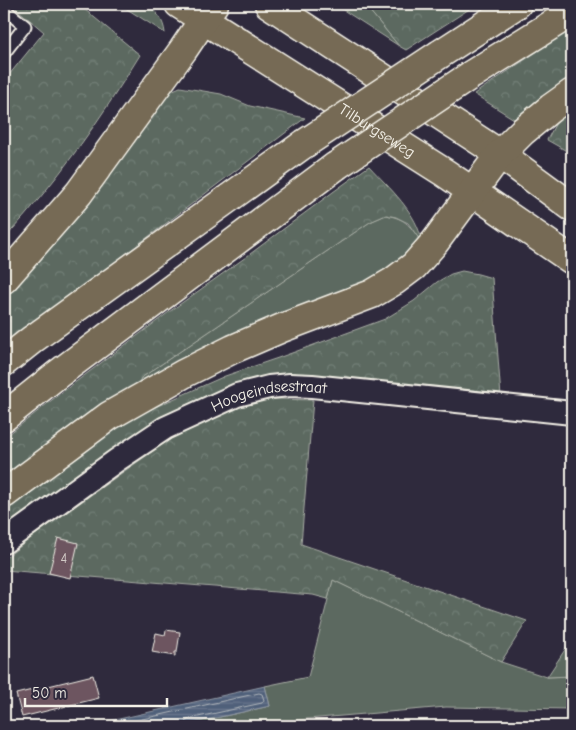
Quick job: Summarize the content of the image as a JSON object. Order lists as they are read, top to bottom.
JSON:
{
  "streets": {
    "main road": ["Tilburgseweg"],
    "street": ["Hoogeindsestraat"]
  },
  "house_numbers": ["4"],
  "scale_bar": "50 m"
}
